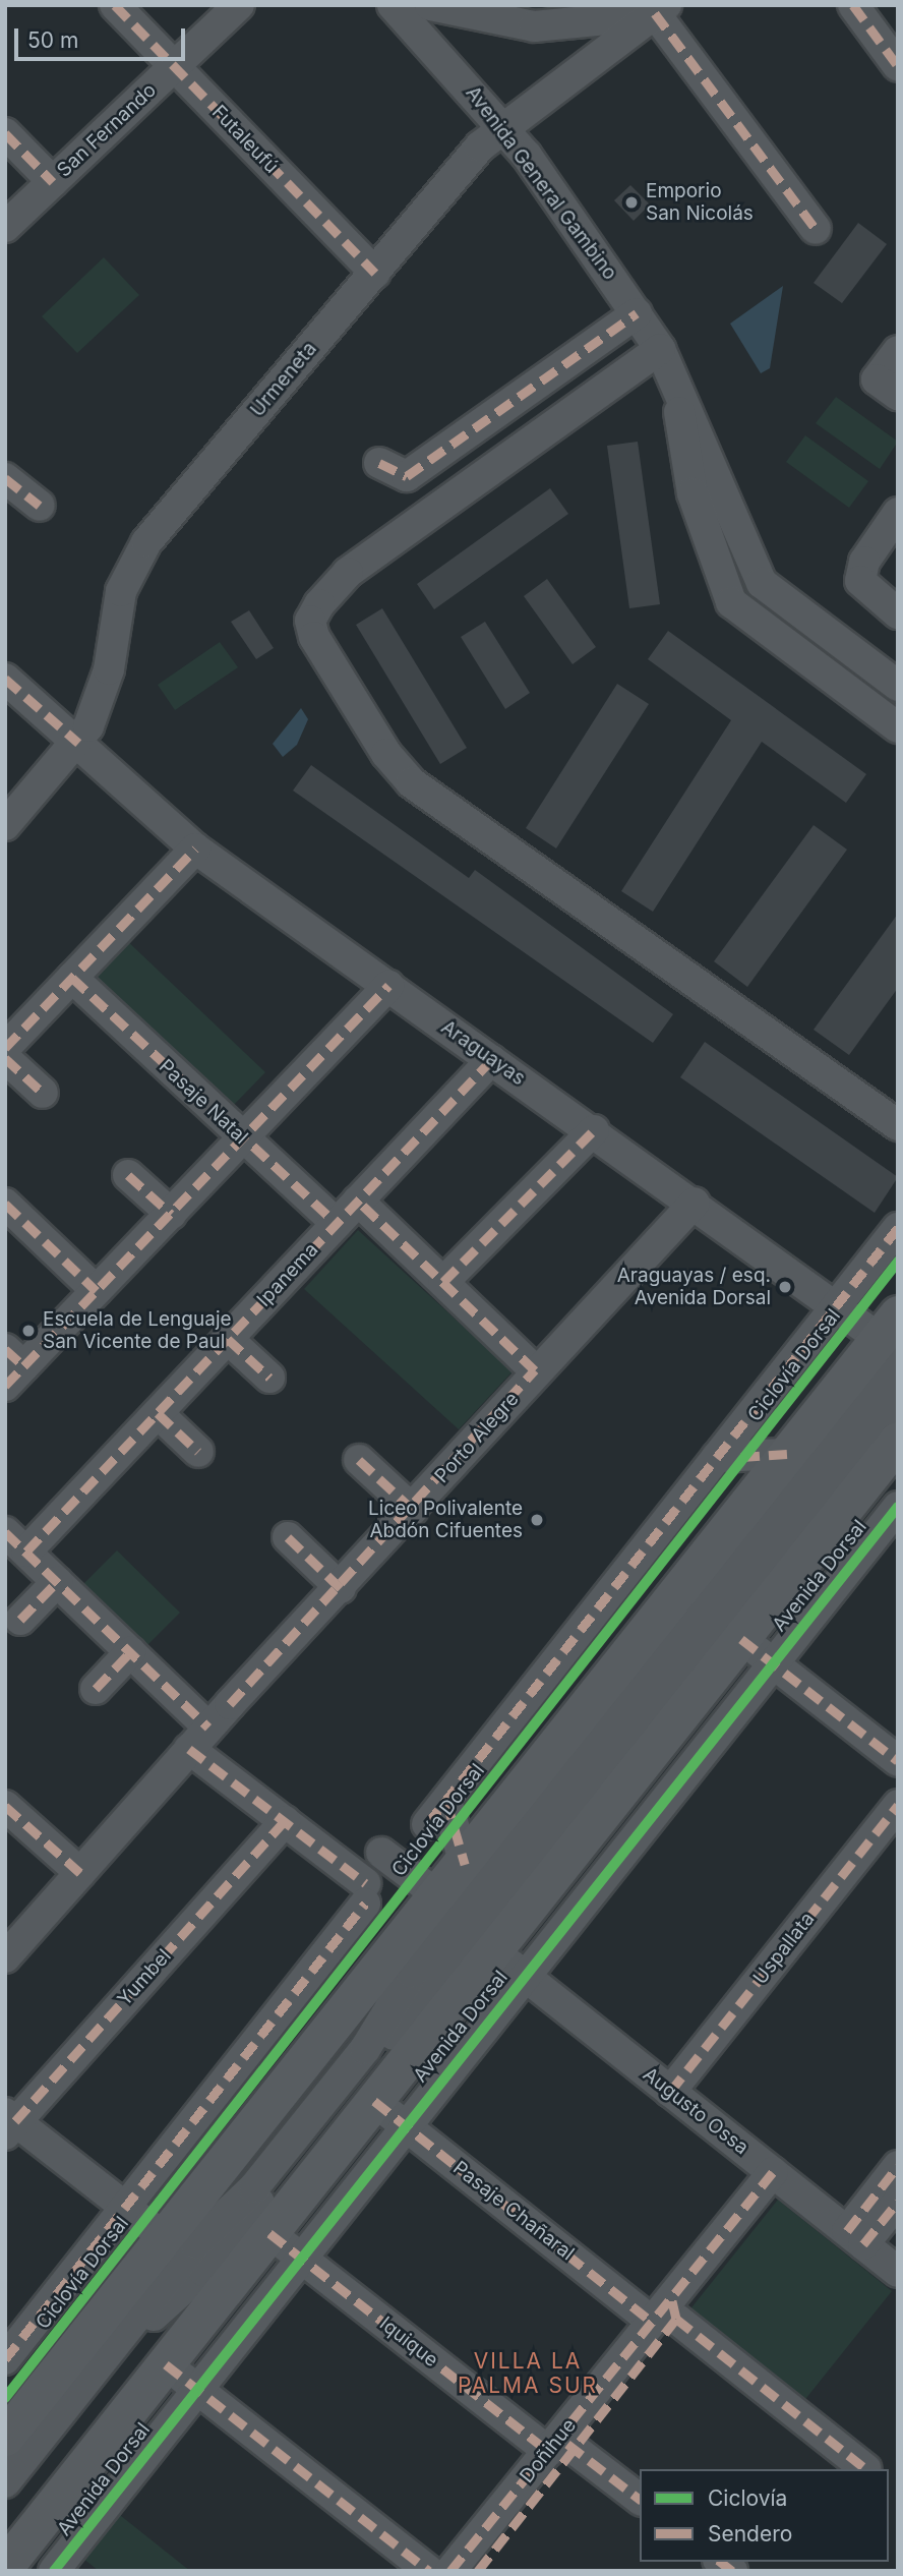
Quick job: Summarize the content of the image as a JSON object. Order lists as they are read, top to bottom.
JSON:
{
  "streets": {
    "main road": ["Avenida Dorsal"],
    "street": [
      "San Fernando",
      "Futaleufú",
      "Avenida General Gambino",
      "Urmeneta",
      "Araguayas",
      "Pasaje Natal",
      "Ipanema",
      "Porto Alegre",
      "Uspallata",
      "Yumbel",
      "Augusto Ossa",
      "Pasaje Chañaral",
      "Iquique",
      "Doñihue"
    ],
    "cycle path": ["Ciclovía Dorsal"]
  },
  "crossings": [
    ["San Fernando", "Futaleufú"],
    ["Futaleufú", "Urmeneta"],
    ["Avenida General Gambino", "Urmeneta"],
    ["Urmeneta", "Araguayas"],
    ["Araguayas", "Ipanema"],
    ["Araguayas", "Porto Alegre"],
    ["Araguayas", "Avenida Dorsal"],
    ["Pasaje Natal", "Ipanema"],
    ["Avenida Dorsal", "Augusto Ossa"],
    ["Avenida Dorsal", "Pasaje Chañaral"],
    ["Avenida Dorsal", "Iquique"],
    ["Uspallata", "Augusto Ossa"],
    ["Augusto Ossa", "Doñihue"],
    ["Pasaje Chañaral", "Doñihue"],
    ["Iquique", "Doñihue"]
  ],
  "districts": ["VILLA LA PALMA SUR"],
  "places": [
    "Emporio San Nicolás",
    "Araguayas / esq. Avenida Dorsal",
    "Escuela de Lenguaje San Vicente de Paul",
    "Liceo Polivalente Abdón Cifuentes"
  ],
  "legend": ["Ciclovía", "Sendero"],
  "scale_bar": "50 m"
}
